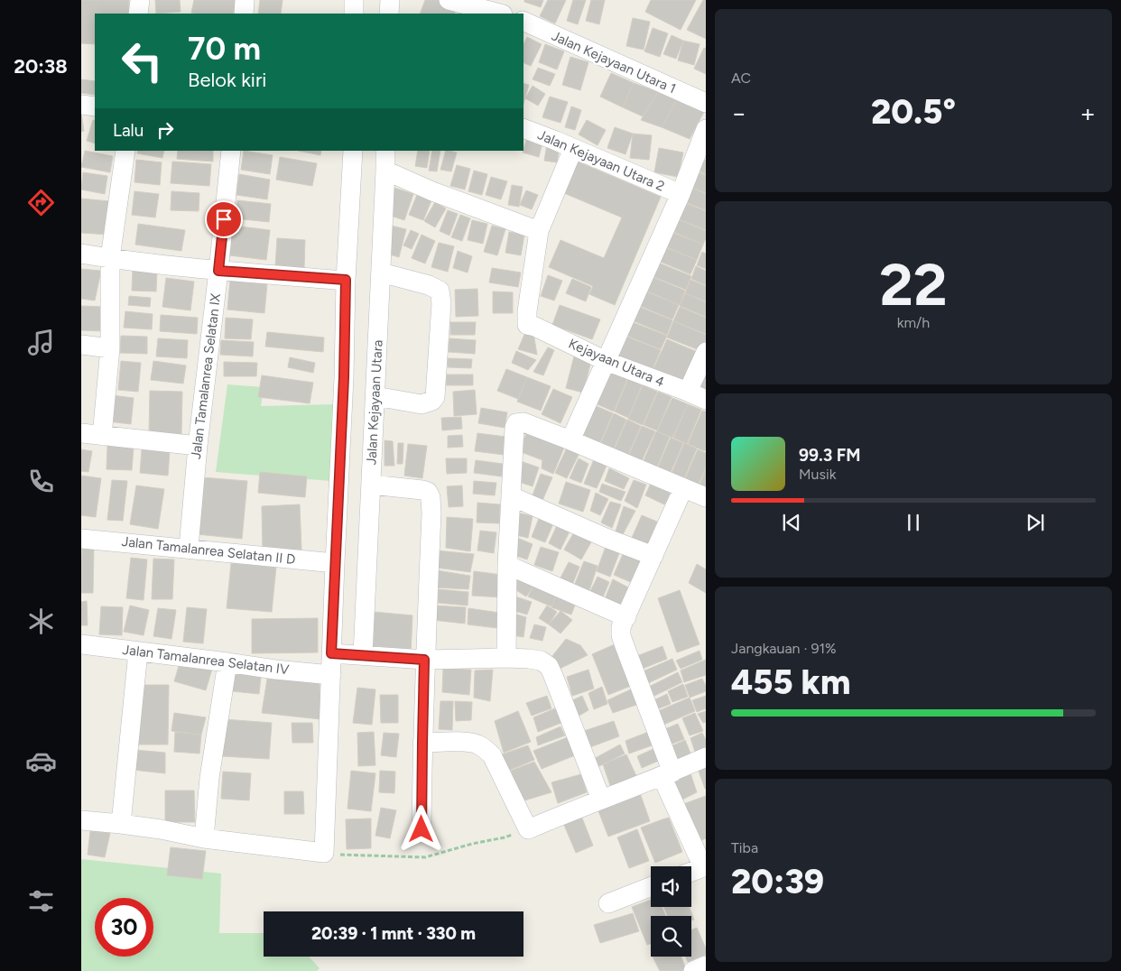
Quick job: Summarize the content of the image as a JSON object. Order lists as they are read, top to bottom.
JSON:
{
  "streets": {
    "street": [
      "Jalan Kejayaan Utara 1",
      "Jalan Kejayaan Utara 2",
      "Kejayaan Utara 4",
      "Jalan Tamalanrea Selatan IX",
      "Jalan Kejayaan Utara",
      "Jalan Tamalanrea Selatan II D",
      "Jalan Tamalanrea Selatan IV"
    ]
  },
  "crossings": [
    ["Jalan Tamalanrea Selatan IX", "Jalan Tamalanrea Selatan II D"]
  ],
  "page": {
    "tabs": "20:38",
    "tile": [
      "AC",
      ["22", "km/h"],
      ["Jangkauan · 91%", "455 km"],
      ["Tiba", "20:39"]
    ],
    "turn": ["70 m", "Belok kiri"],
    "heat": ["−", "20.5°", "+"],
    "then": "Lalu",
    "song": ["99.3 FM", "Musik"],
    "limit": "30",
    "trip": "20:39 · 1 mnt · 330 m"
  }
}
